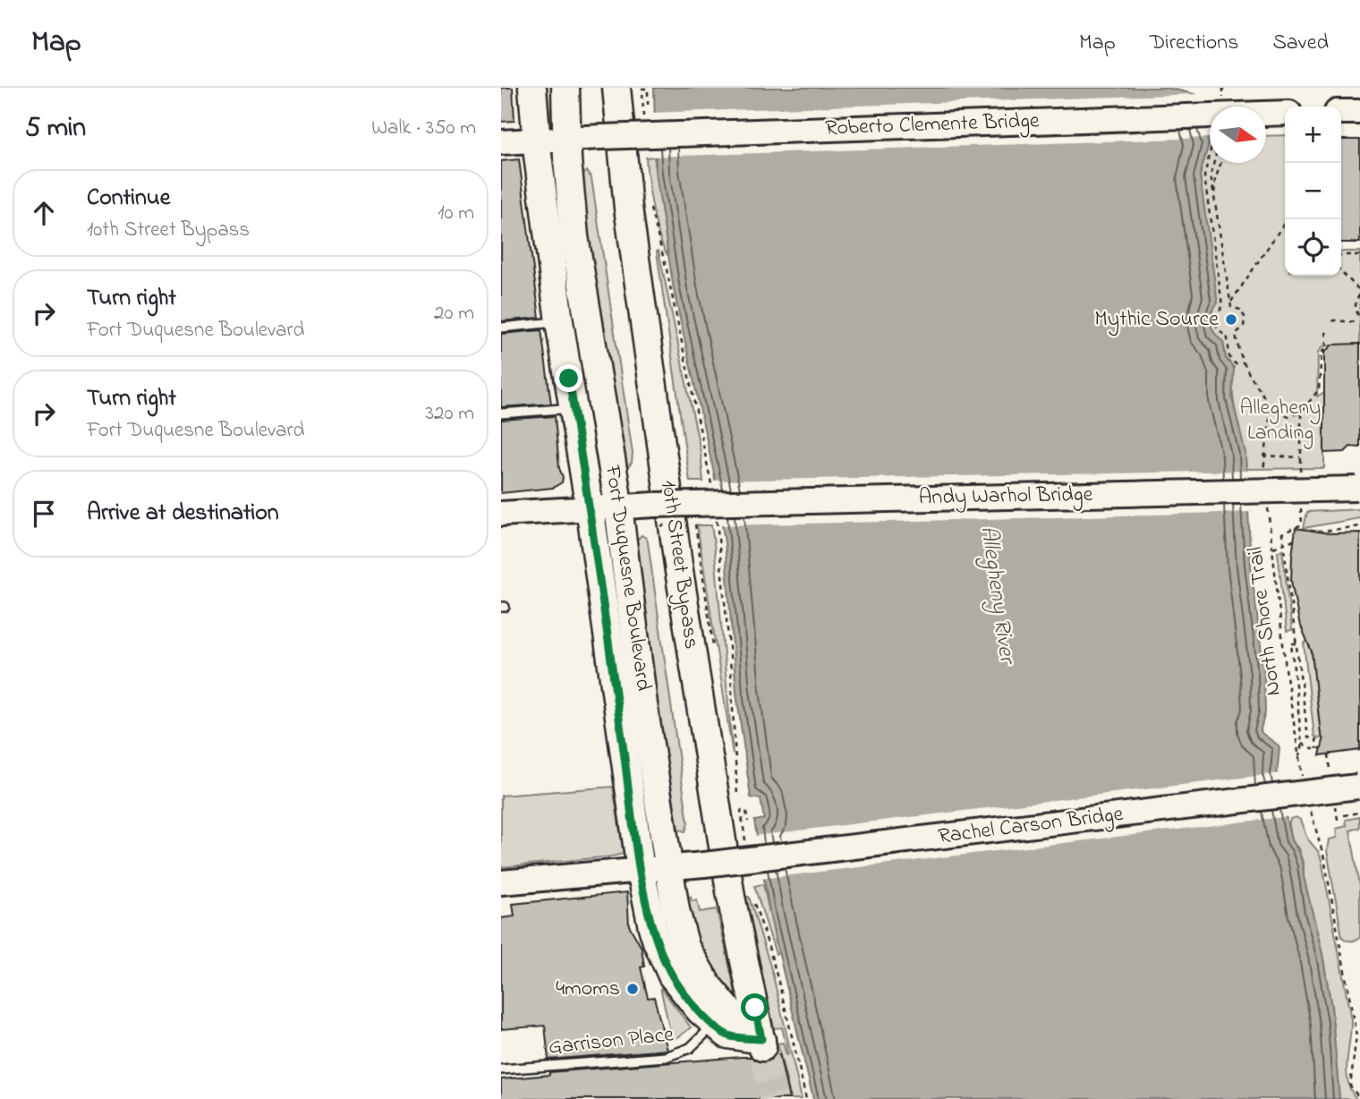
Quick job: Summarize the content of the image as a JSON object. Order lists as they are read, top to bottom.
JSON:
{
  "streets": {
    "main road": ["10th Street Bypass", "Fort Duquesne Boulevard"],
    "street": ["Roberto Clemente Bridge", "Andy Warhol Bridge", "Rachel Carson Bridge"],
    "lane": ["Garrison Place"],
    "path": ["North Shore Trail"]
  },
  "crossings": [
    ["Roberto Clemente Bridge", "Fort Duquesne Boulevard"],
    ["Andy Warhol Bridge", "Fort Duquesne Boulevard"],
    ["10th Street Bypass", "Fort Duquesne Boulevard"],
    ["Fort Duquesne Boulevard", "Rachel Carson Bridge"],
    ["Fort Duquesne Boulevard", "Garrison Place"]
  ],
  "water": ["Allegheny River"],
  "parks": ["Allegheny Landing"],
  "places": ["Mythic Source", "4moms"],
  "north": "right",
  "page": {
    "header": "Map",
    "nav": ["Map", "Directions", "Saved"],
    "heading": ["5 min", "Walk · 350 m"],
    "map_buttons": ["+", "−"],
    "list": [
      ["Continue", "10th Street Bypass", "10 m"],
      ["Turn right", "Fort Duquesne Boulevard", "20 m"],
      ["Turn right", "Fort Duquesne Boulevard", "320 m"],
      "Arrive at destination"
    ]
  }
}
